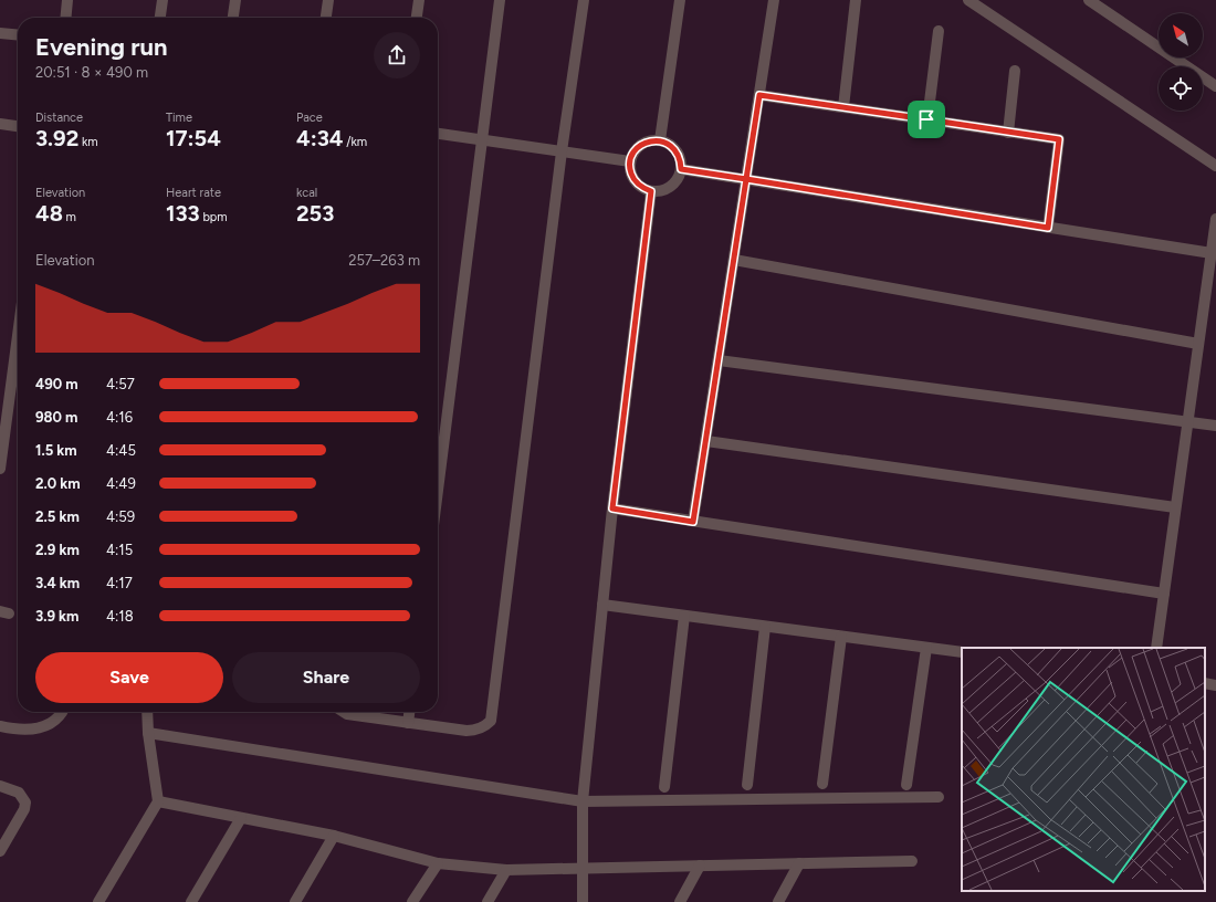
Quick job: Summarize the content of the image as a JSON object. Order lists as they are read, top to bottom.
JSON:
{
  "north": "top left",
  "page": {
    "heading": ["Evening run", "20:51 · 8 × 490 m"],
    "stats": [
      ["Distance", "3.92 km"],
      ["Time", "17:54"],
      ["Pace", "4:34 /km"],
      ["Elevation", "48 m"],
      ["Heart rate", "133 bpm"],
      ["kcal", "253"]
    ],
    "chart": ["Elevation", "257–263 m"],
    "list": [
      {
        "name": "490 m",
        "note": "4:57"
      },
      {
        "name": "980 m",
        "note": "4:16"
      },
      {
        "name": "1.5 km",
        "note": "4:45"
      },
      {
        "name": "2.0 km",
        "note": "4:49"
      },
      {
        "name": "2.5 km",
        "note": "4:59"
      },
      {
        "name": "2.9 km",
        "note": "4:15"
      },
      {
        "name": "3.4 km",
        "note": "4:17"
      },
      {
        "name": "3.9 km",
        "note": "4:18"
      }
    ],
    "buttons": ["Save", "Share"]
  }
}
